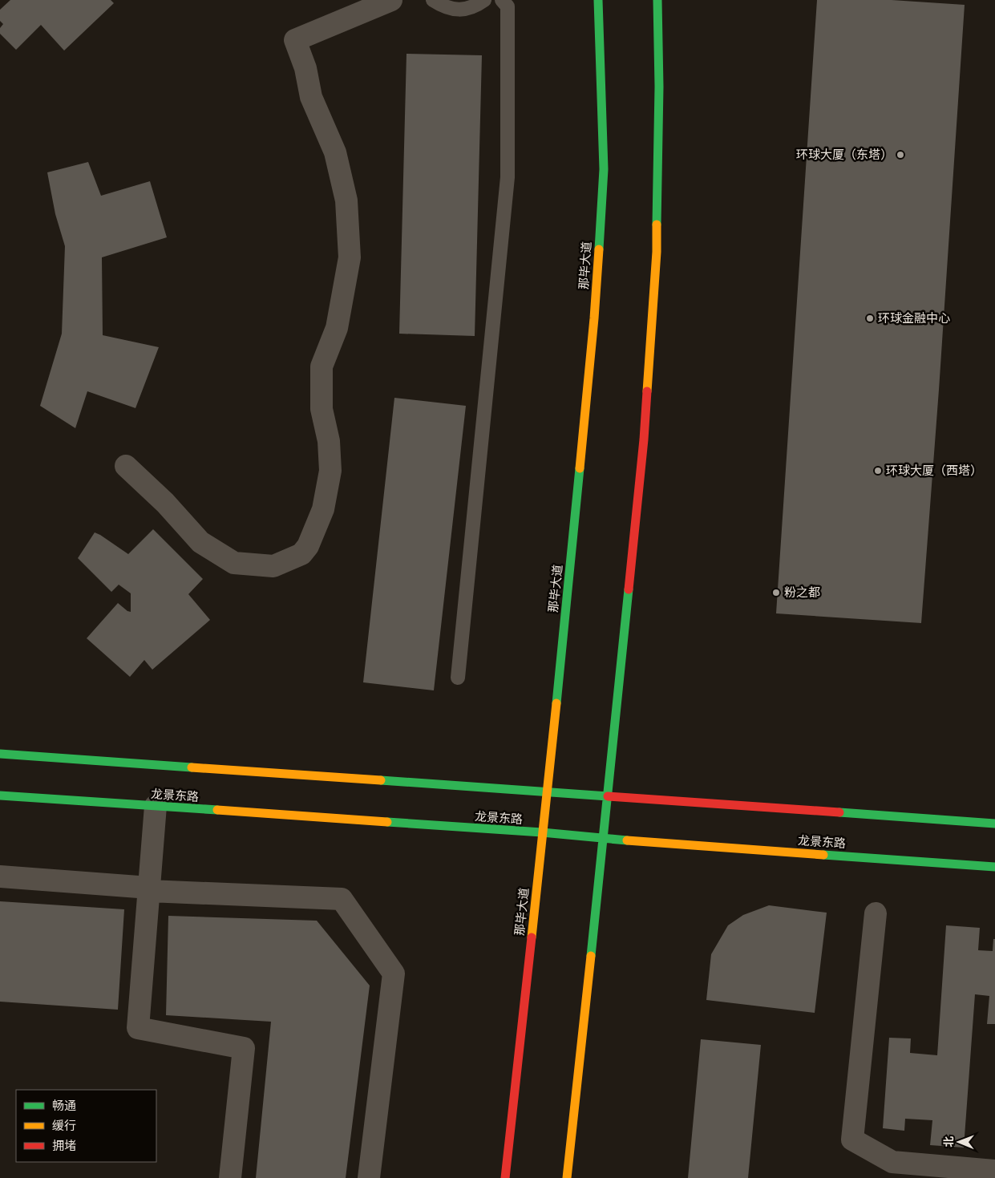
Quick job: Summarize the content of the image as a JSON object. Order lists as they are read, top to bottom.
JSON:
{
  "streets": {
    "main road": ["那毕大道", "龙景东路"]
  },
  "crossings": [
    ["那毕大道", "龙景东路"]
  ],
  "places": [
    "环球大厦（东塔）",
    "环球金融中心",
    "环球大厦（西塔）",
    "粉之都"
  ],
  "legend": ["畅通", "缓行", "拥堵"],
  "north": "left"
}
